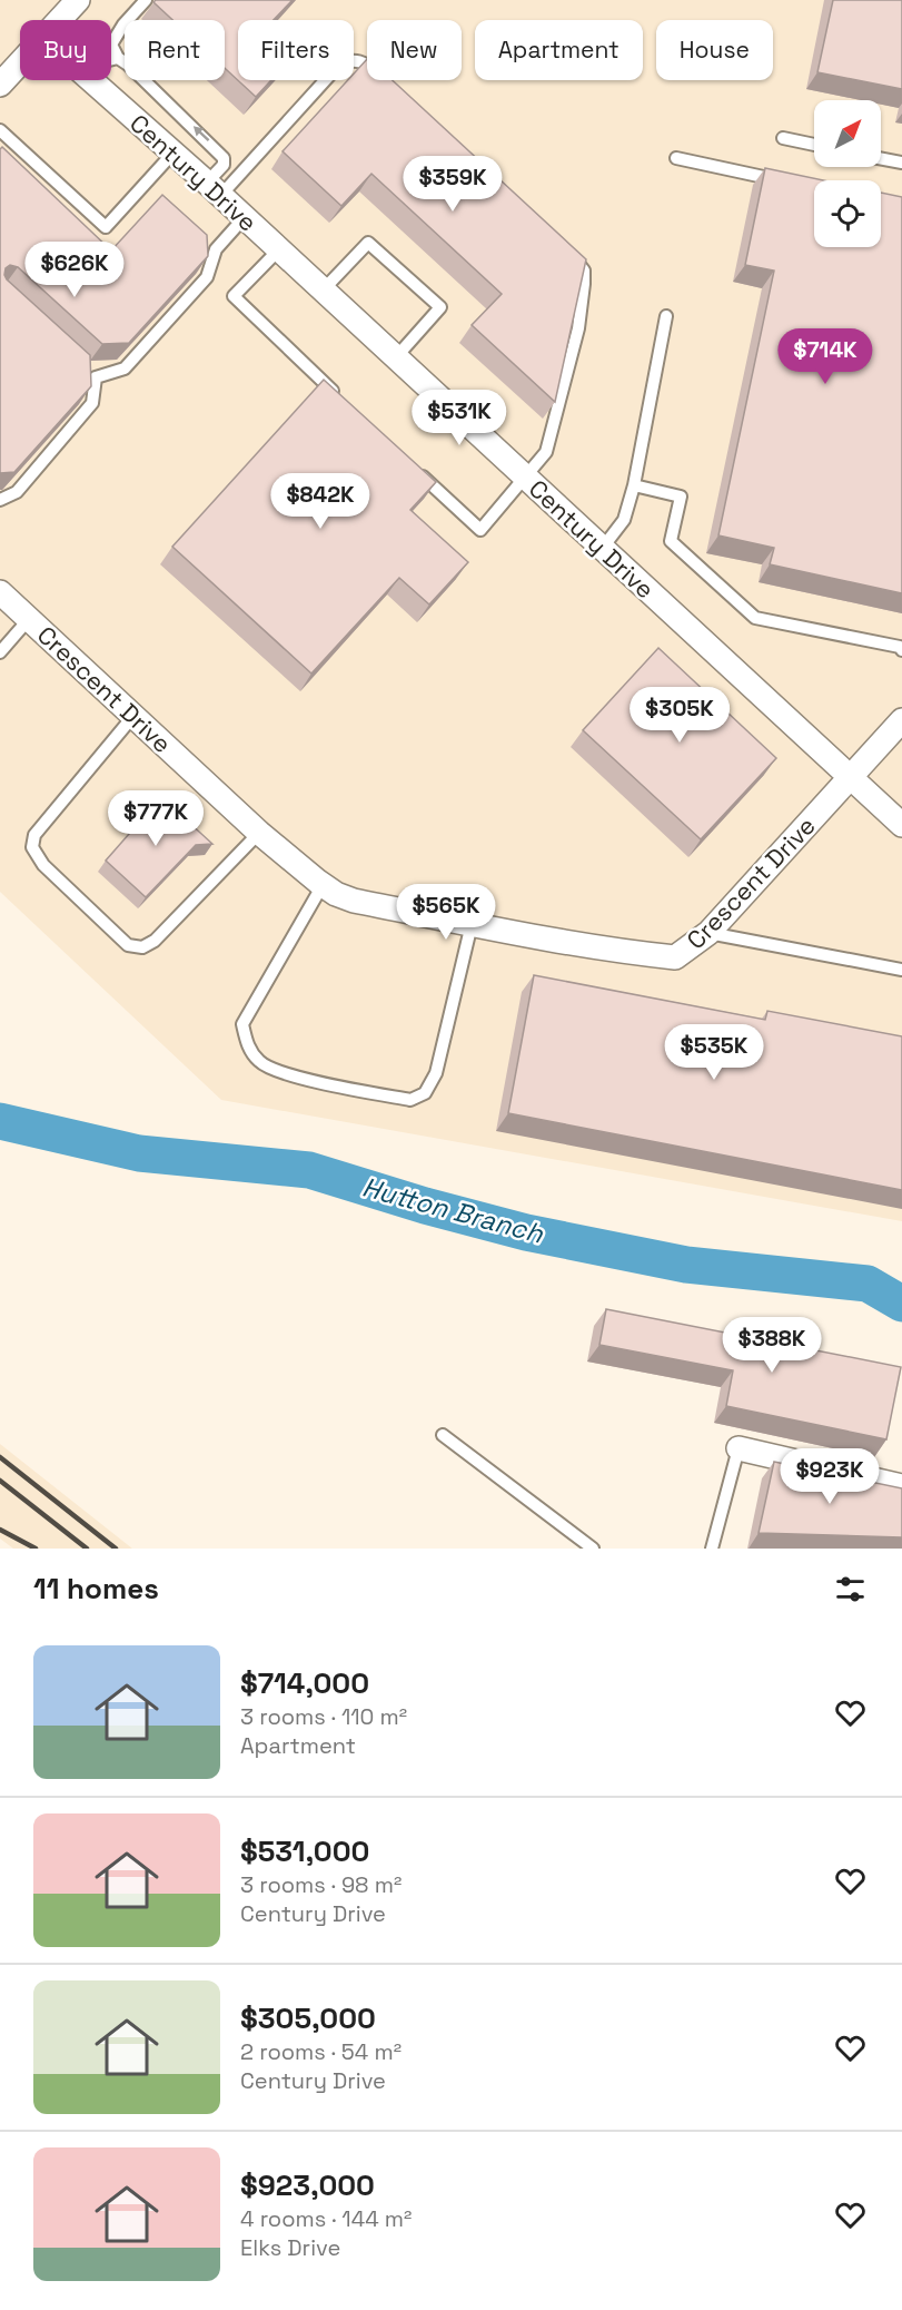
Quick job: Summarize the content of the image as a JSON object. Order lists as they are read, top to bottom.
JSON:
{
  "streets": {
    "street": ["Century Drive", "Crescent Drive"]
  },
  "crossings": [
    ["Century Drive", "Crescent Drive"]
  ],
  "water": ["Hutton Branch"],
  "north": "top right",
  "page": {
    "chip": [
      "Buy",
      "Rent",
      "Filters",
      "New",
      "Apartment",
      "House"
    ],
    "price": [
      "$359K",
      "$626K",
      "$714K",
      "$531K",
      "$842K",
      "$305K",
      "$777K",
      "$565K",
      "$535K",
      "$388K",
      "$923K"
    ],
    "heading": "11 homes",
    "list": [
      {
        "name": "$714,000",
        "note": "3 rooms · 110 m² · Apartment"
      },
      {
        "name": "$531,000",
        "note": "3 rooms · 98 m² · Century Drive"
      },
      {
        "name": "$305,000",
        "note": "2 rooms · 54 m² · Century Drive"
      },
      {
        "name": "$923,000",
        "note": "4 rooms · 144 m² · Elks Drive"
      }
    ]
  }
}
